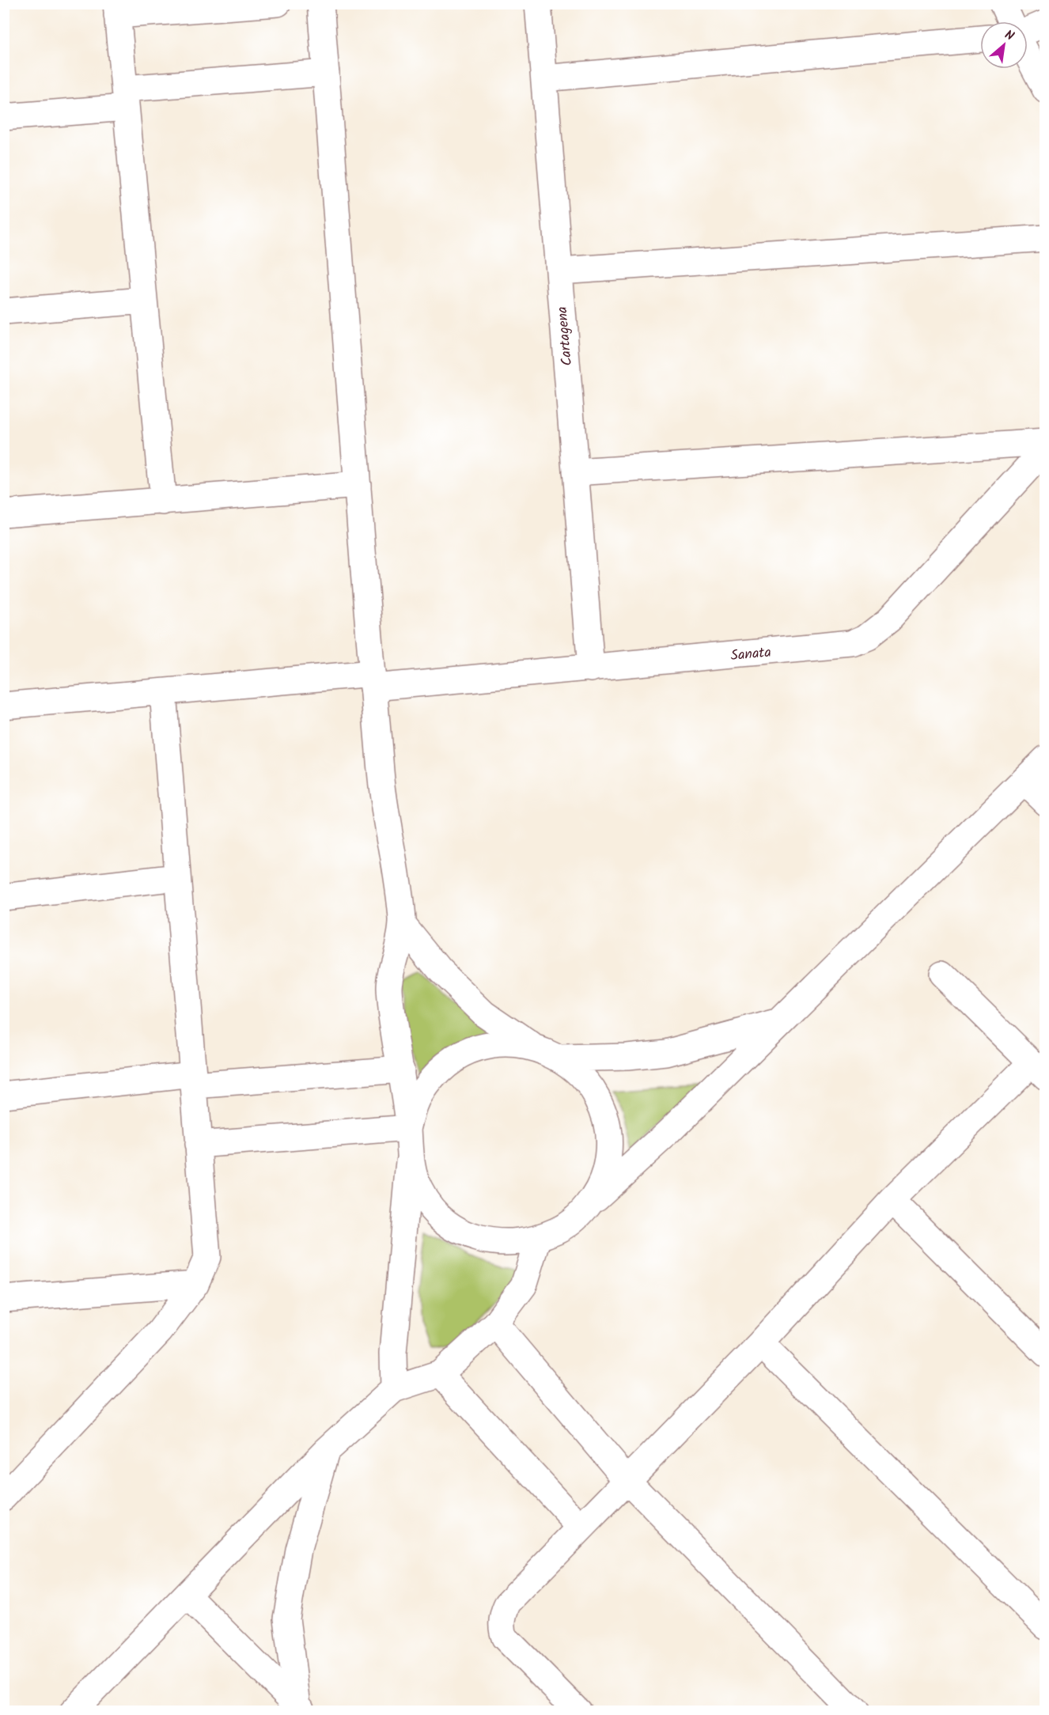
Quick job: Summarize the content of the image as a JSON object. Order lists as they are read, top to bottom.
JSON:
{
  "streets": {
    "street": ["Cartagena", "Sanata"]
  },
  "crossings": [
    ["Cartagena", "Sanata"]
  ],
  "north": "top right"
}
